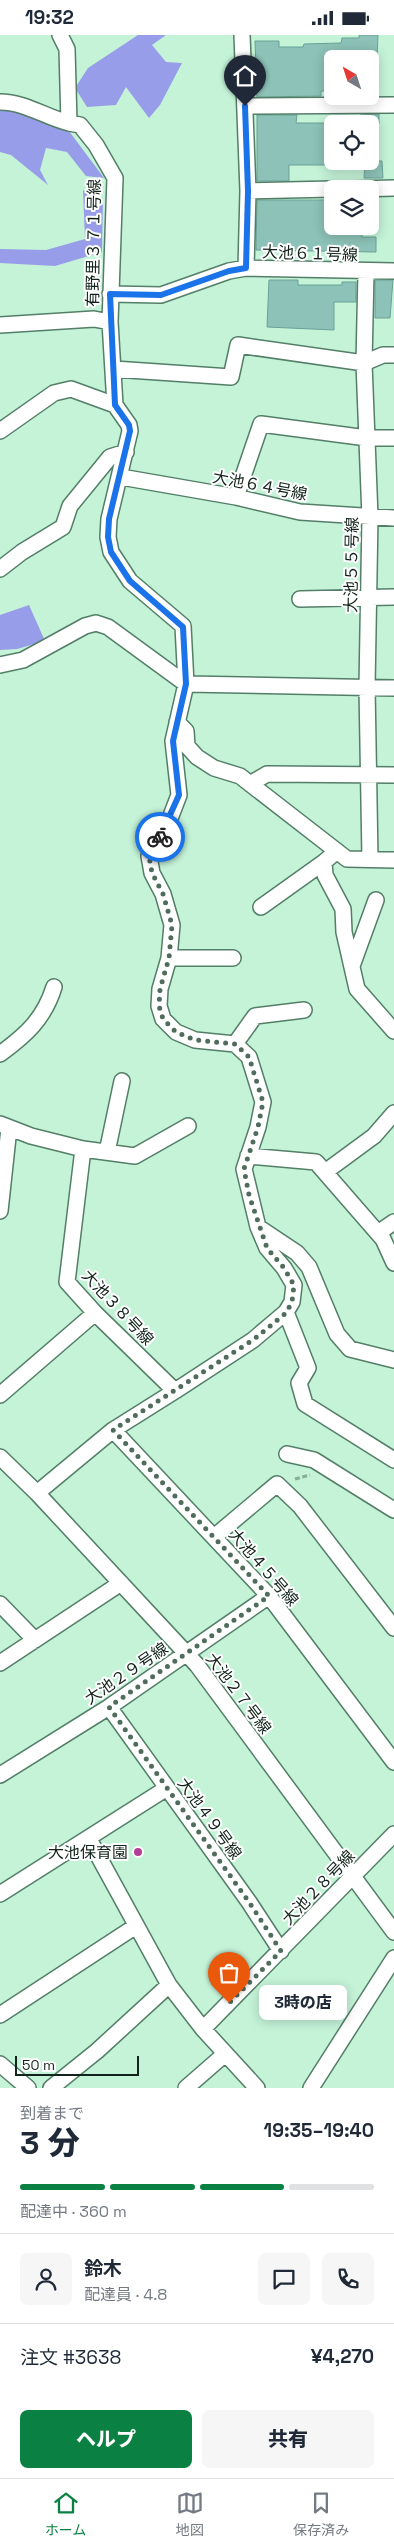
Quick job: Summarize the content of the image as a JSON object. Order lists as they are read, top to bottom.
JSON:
{
  "streets": {
    "street": [
      "有野里３７１号線",
      "大池６１号線",
      "大池６４号線",
      "大池５５号線",
      "大池３８号線",
      "大池４５号線",
      "大池２９号線",
      "大池２７号線",
      "大池４９号線",
      "大池２８号線"
    ]
  },
  "crossings": [
    ["有野里３７１号線", "大池６１号線"],
    ["大池６１号線", "大池５５号線"],
    ["大池６４号線", "大池５５号線"],
    ["大池４５号線", "大池２９号線"],
    ["大池２９号線", "大池２７号線"],
    ["大池２９号線", "大池４９号線"],
    ["大池２７号線", "大池２８号線"],
    ["大池４９号線", "大池２８号線"]
  ],
  "places": ["大池保育園", "3時の店"],
  "scale_bar": "50 m",
  "north": "top left",
  "page": {
    "status": "19:32",
    "bubble": "3時の店",
    "scale": "50 m",
    "heading": ["3 分", "到着まで", "19:35–19:40"],
    "panel": [
      "鈴木",
      "配達員 · 4.8",
      "注文 #3638",
      "¥4,270"
    ],
    "bar": "配達中 · 360 m",
    "buttons": ["ヘルプ", "共有"],
    "tabs": ["ホーム", "地図", "保存済み"]
  }
}
